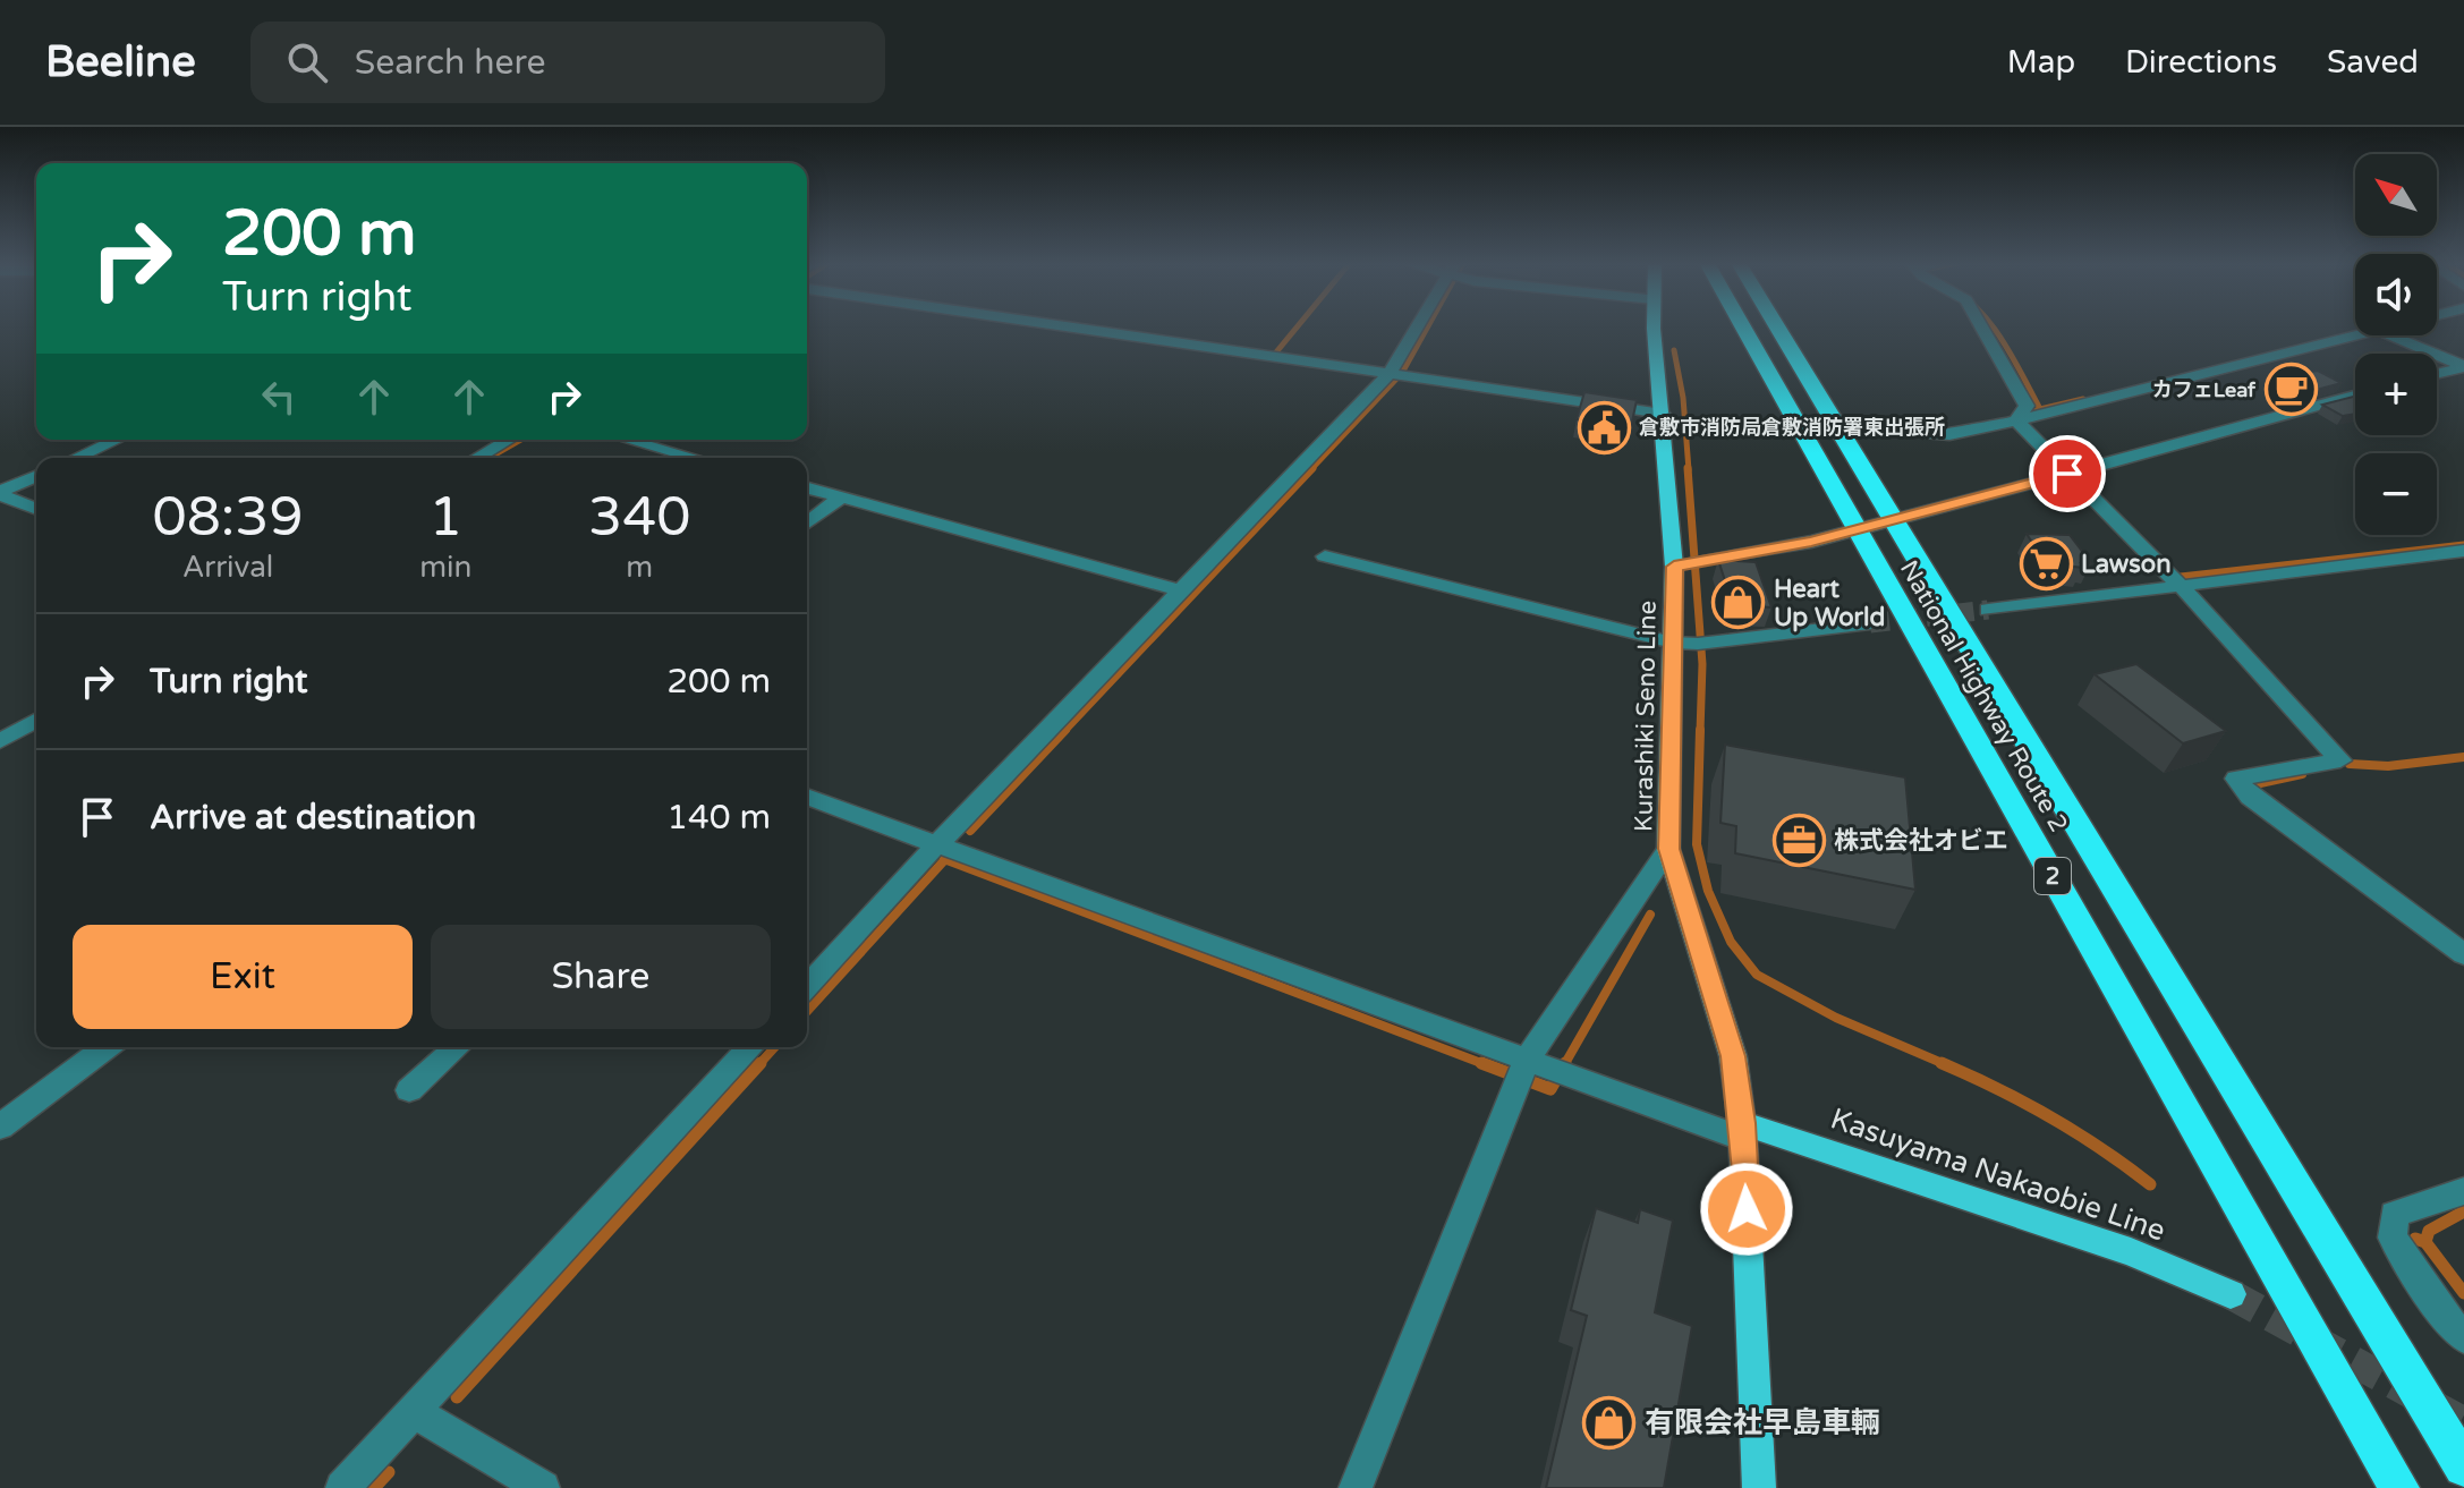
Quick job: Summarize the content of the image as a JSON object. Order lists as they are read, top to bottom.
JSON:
{
  "streets": {
    "highway": ["National Highway Route 2", "2"],
    "main road": ["Kurashiki Seno Line", "Kasuyama Nakaobie Line"]
  },
  "crossings": [
    ["Kurashiki Seno Line", "Kasuyama Nakaobie Line"]
  ],
  "places": {
    "cafe": ["カフェLeaf"],
    "public building": ["倉敷市消防局倉敷消防署東出張所"],
    "supermarket": ["Lawson"],
    "shop": ["Heart Up World", "有限会社早島車輛"],
    "office": ["株式会社オビエ"]
  },
  "north": "top left",
  "page": {
    "header": "Beeline",
    "search": "Search here",
    "nav": ["Map", "Directions", "Saved"],
    "map_buttons": ["+", "−"],
    "turn": ["200 m", "Turn right"],
    "eta": [
      "08:39",
      "Arrival",
      "1",
      "min",
      "340",
      "m"
    ],
    "list": [
      {
        "name": "Turn right",
        "value": "200 m"
      },
      {
        "name": "Arrive at destination",
        "value": "140 m"
      }
    ],
    "buttons": ["Exit", "Share"]
  }
}
